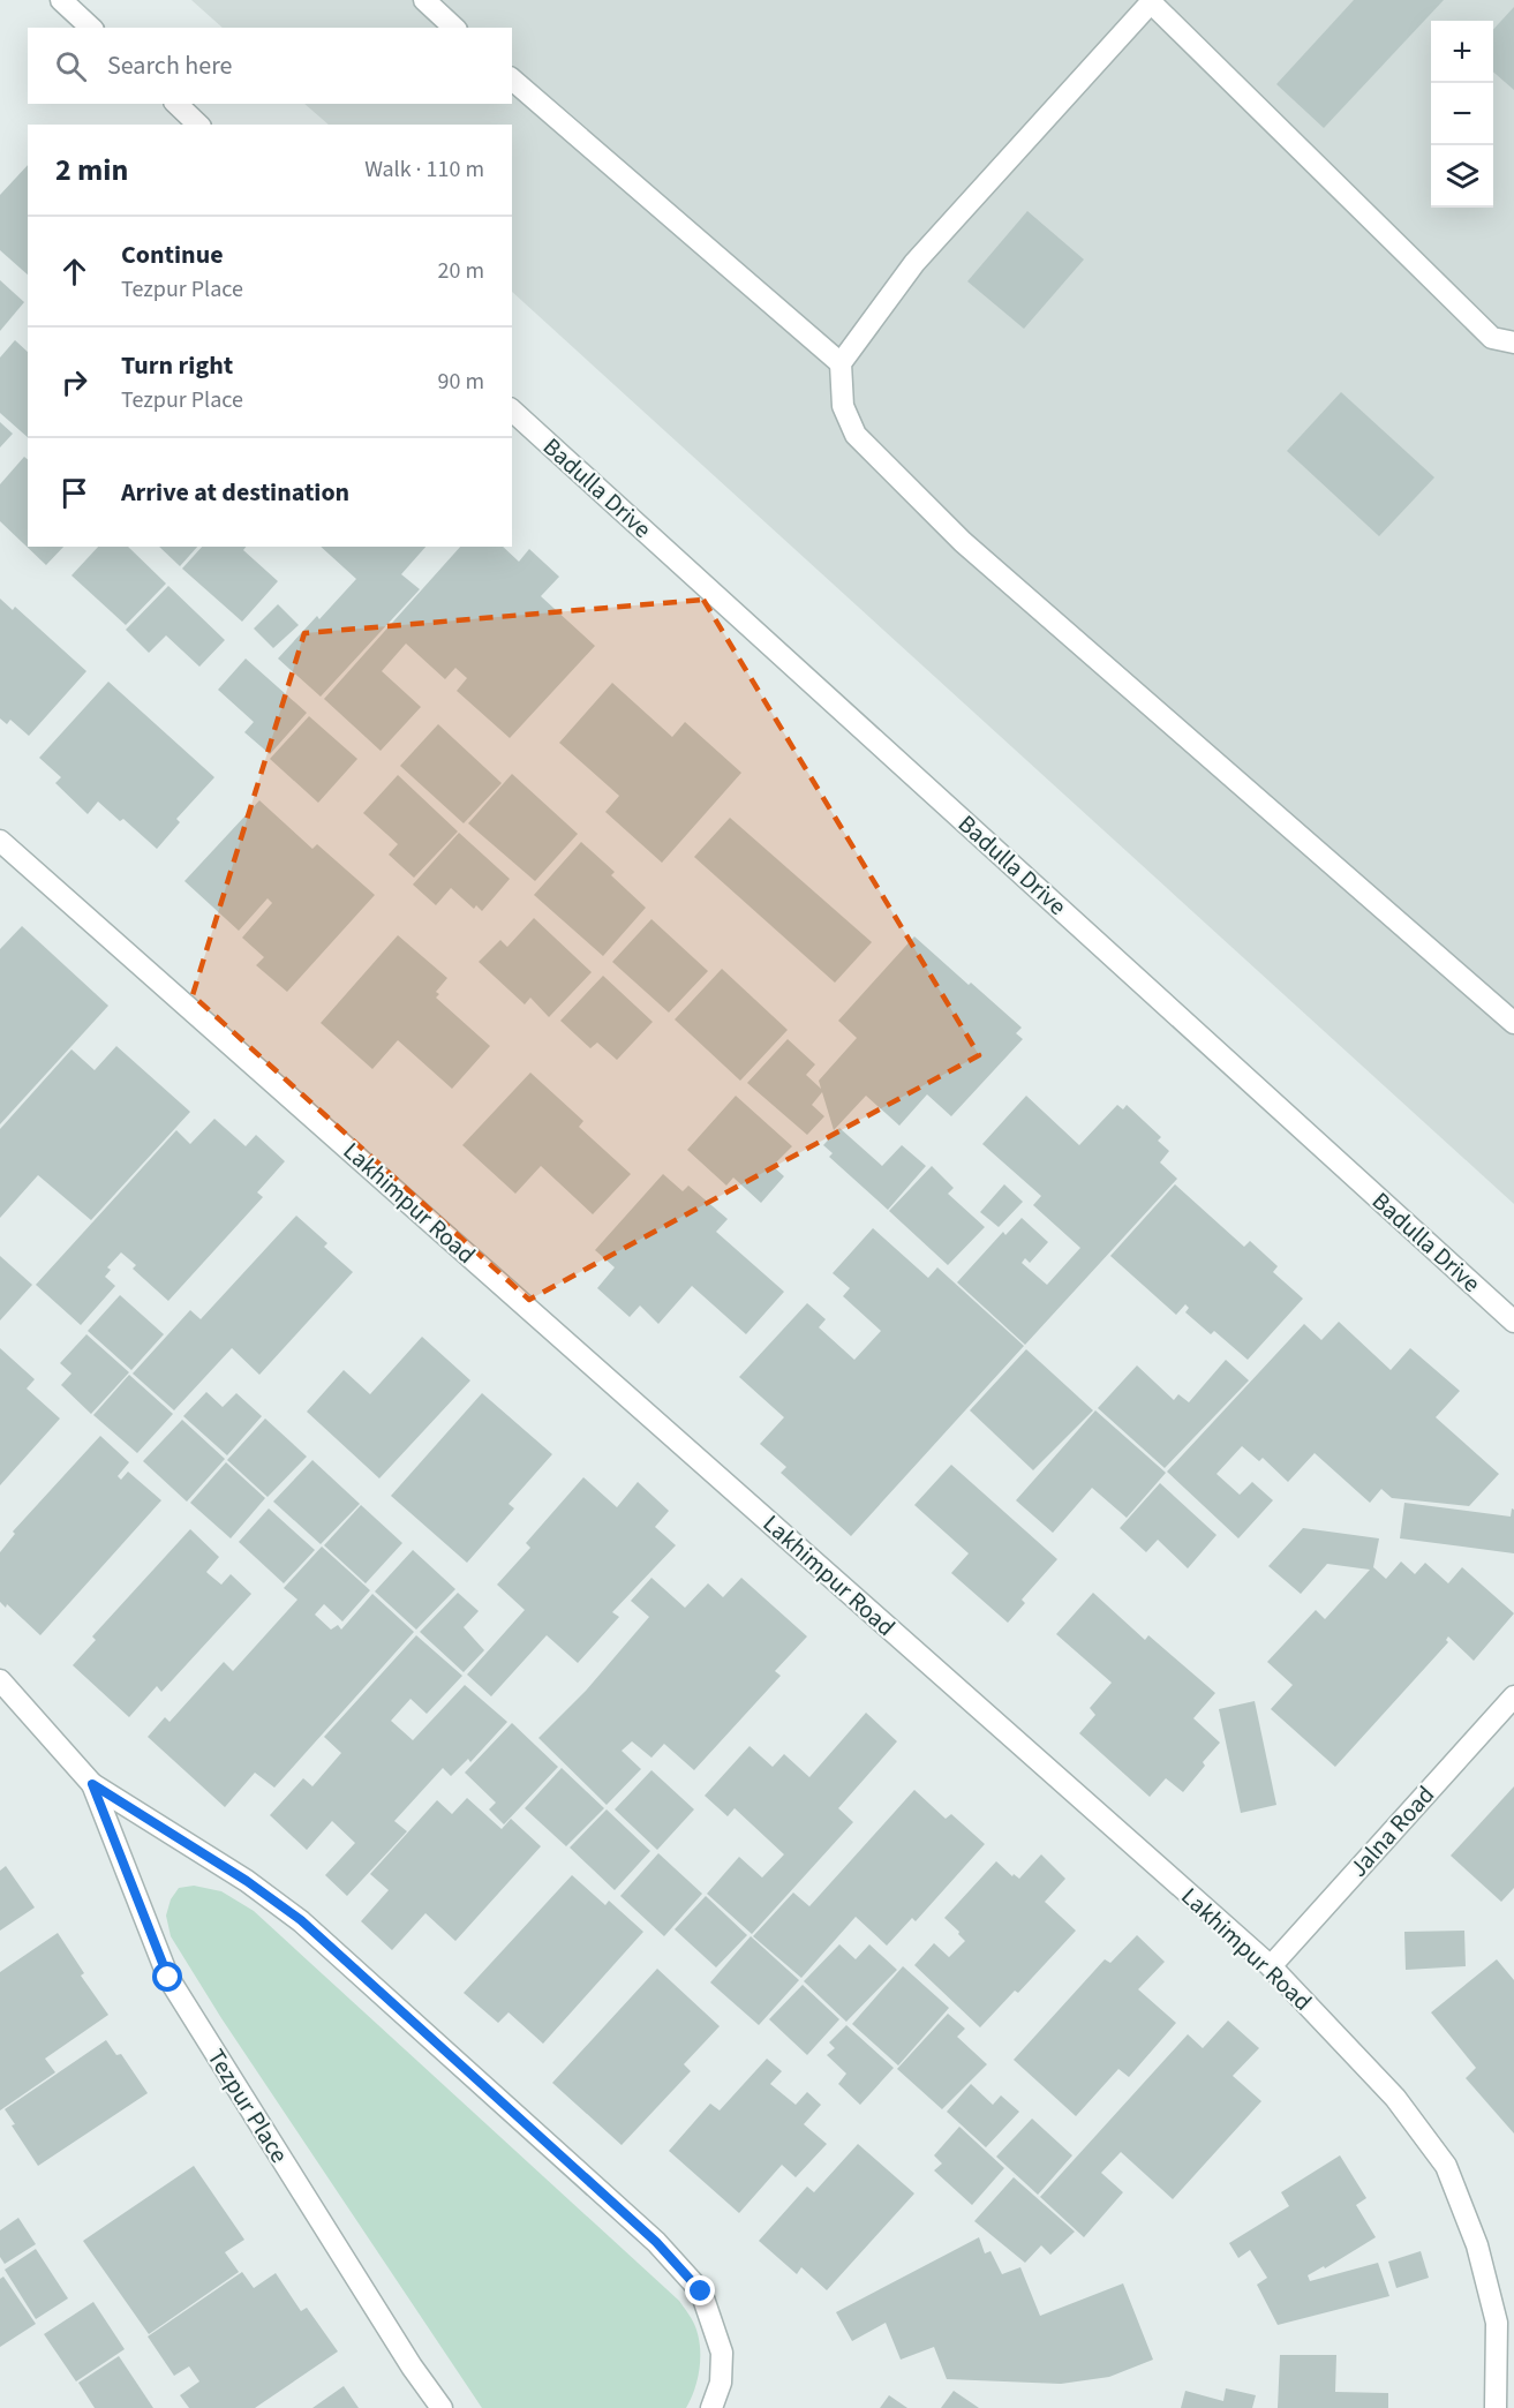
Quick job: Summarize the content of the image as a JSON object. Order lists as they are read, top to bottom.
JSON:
{
  "streets": {
    "street": [
      "Badulla Drive",
      "Lakhimpur Road",
      "Jalna Road",
      "Tezpur Place"
    ]
  },
  "crossings": [
    ["Lakhimpur Road", "Jalna Road"]
  ],
  "page": {
    "map_buttons": ["+", "−"],
    "search": "Search here",
    "heading": ["2 min", "Walk · 110 m"],
    "list": [
      ["Continue", "Tezpur Place", "20 m"],
      ["Turn right", "Tezpur Place", "90 m"],
      "Arrive at destination"
    ]
  }
}
